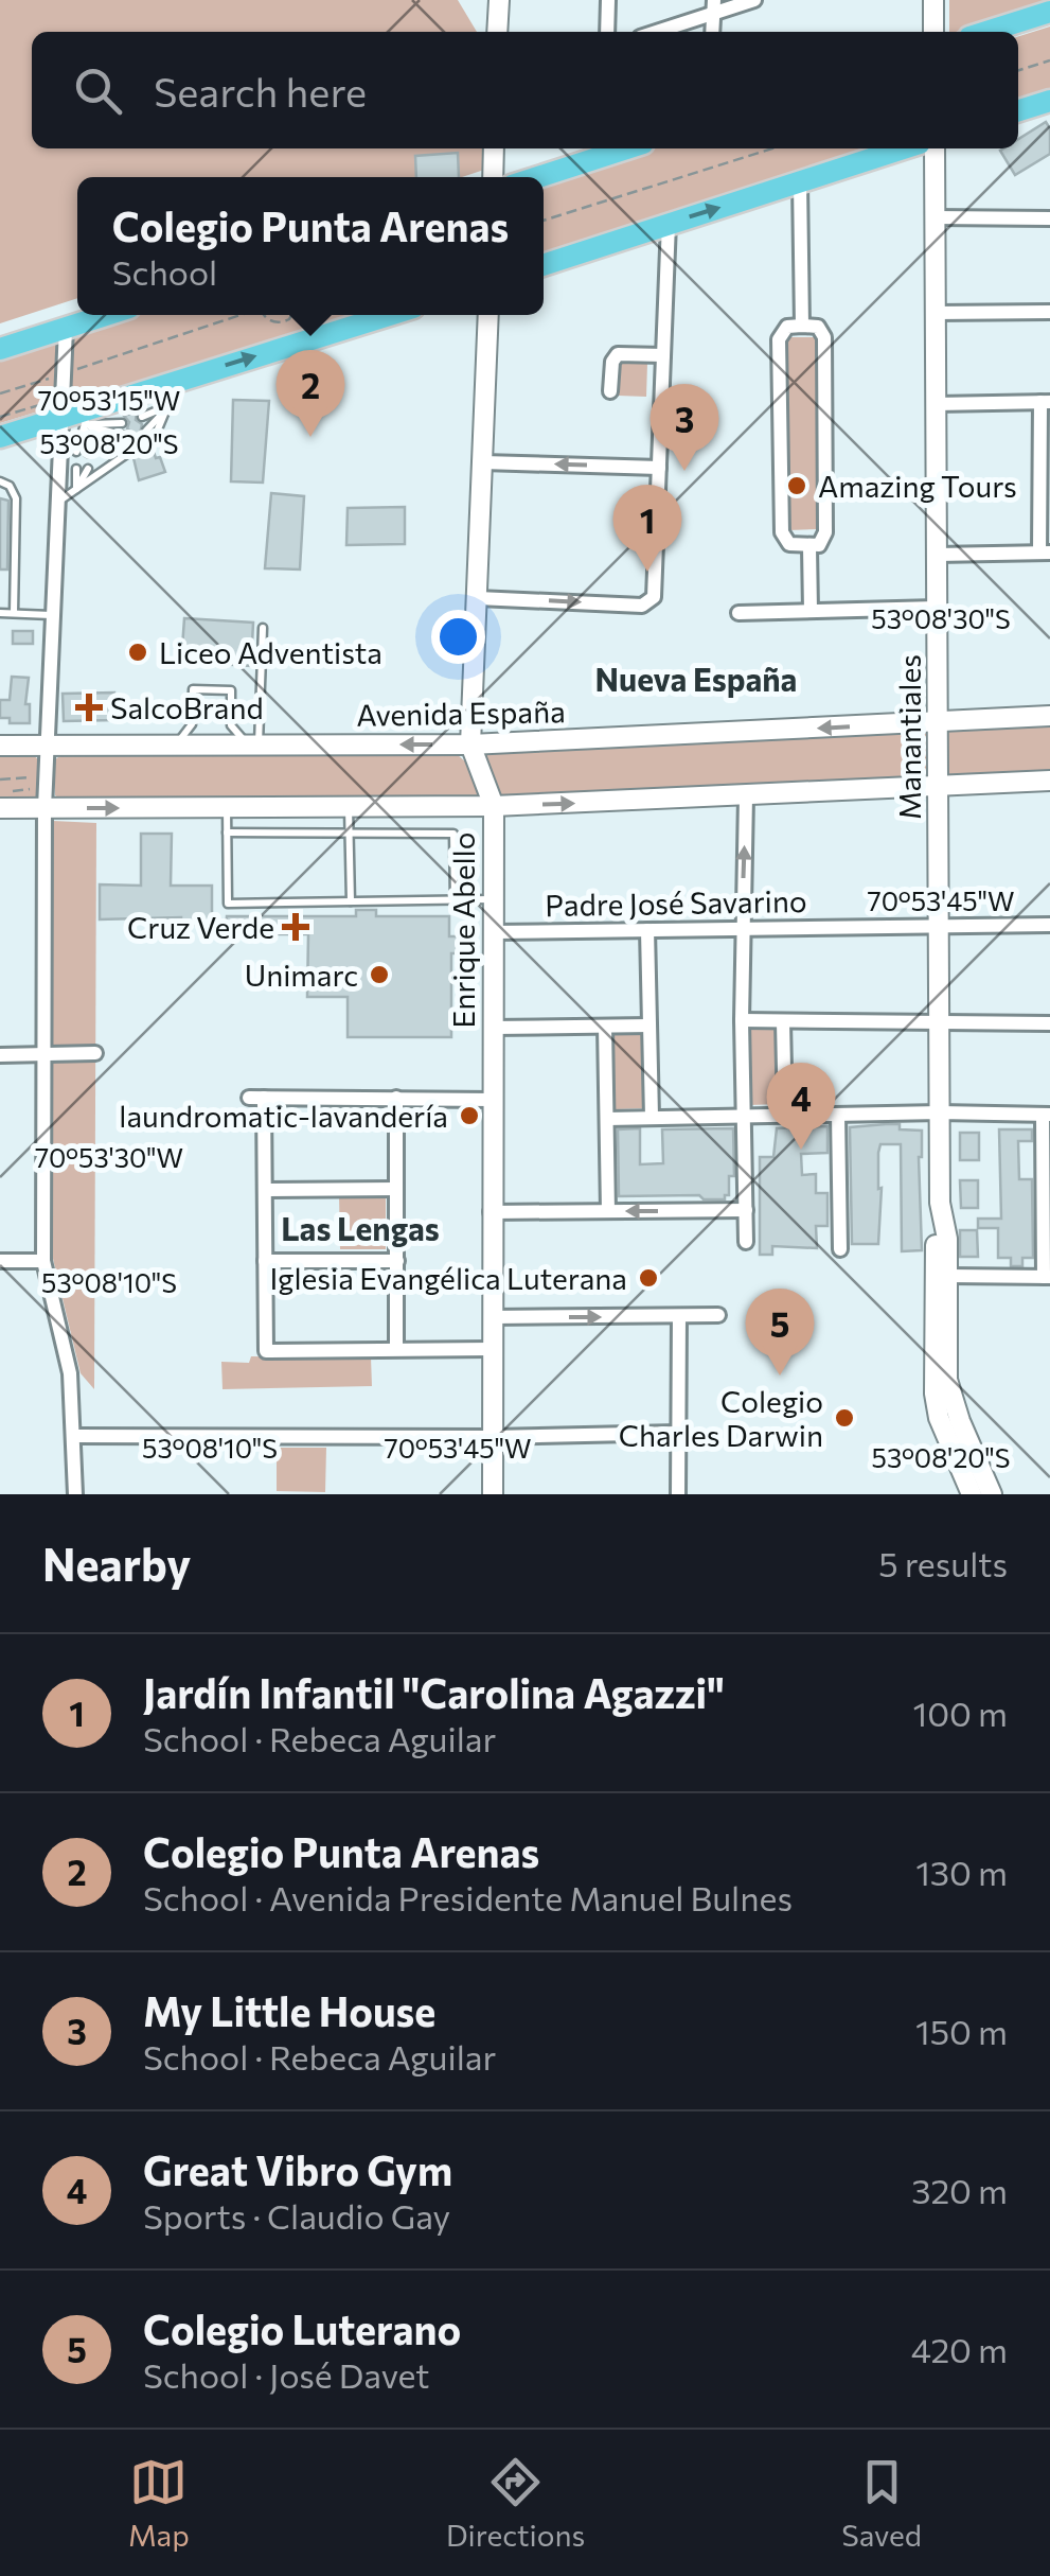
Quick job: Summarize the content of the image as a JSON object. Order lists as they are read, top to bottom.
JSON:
{
  "streets": {
    "main road": ["Avenida España", "Manantiales", "Enrique Abello"],
    "street": ["Padre José Savarino"]
  },
  "crossings": [
    ["Avenida España", "Manantiales"],
    ["Avenida España", "Enrique Abello"],
    ["Manantiales", "Padre José Savarino"],
    ["Padre José Savarino", "Enrique Abello"]
  ],
  "districts": ["Nueva España", "Las Lengas"],
  "places": {
    "other": [
      "Amazing Tours",
      "Liceo Adventista",
      "Unimarc",
      "laundromatic-lavandería",
      "Iglesia Evangélica Luterana",
      "Colegio Charles Darwin"
    ],
    "health": ["SalcoBrand", "Cruz Verde"]
  },
  "page": {
    "search": "Search here",
    "popup": ["Colegio Punta Arenas", "School"],
    "pins": [
      "2",
      "3",
      "1",
      "4",
      "5"
    ],
    "heading": ["Nearby", "5 results"],
    "list": [
      {
        "mark": "1",
        "name": "Jardín Infantil \"Carolina Agazzi\"",
        "note": "School · Rebeca Aguilar",
        "value": "100 m"
      },
      {
        "mark": "2",
        "name": "Colegio Punta Arenas",
        "note": "School · Avenida Presidente Manuel Bulnes",
        "value": "130 m"
      },
      {
        "mark": "3",
        "name": "My Little House",
        "note": "School · Rebeca Aguilar",
        "value": "150 m"
      },
      {
        "mark": "4",
        "name": "Great Vibro Gym",
        "note": "Sports · Claudio Gay",
        "value": "320 m"
      },
      {
        "mark": "5",
        "name": "Colegio Luterano",
        "note": "School · José Davet",
        "value": "420 m"
      }
    ],
    "nav": ["Map", "Directions", "Saved"]
  },
  "coordinates": [
    "70°53'15\"W",
    "53°08'20\"S",
    "53°08'30\"S",
    "70°53'45\"W",
    "70°53'30\"W",
    "53°08'10\"S"
  ]
}
